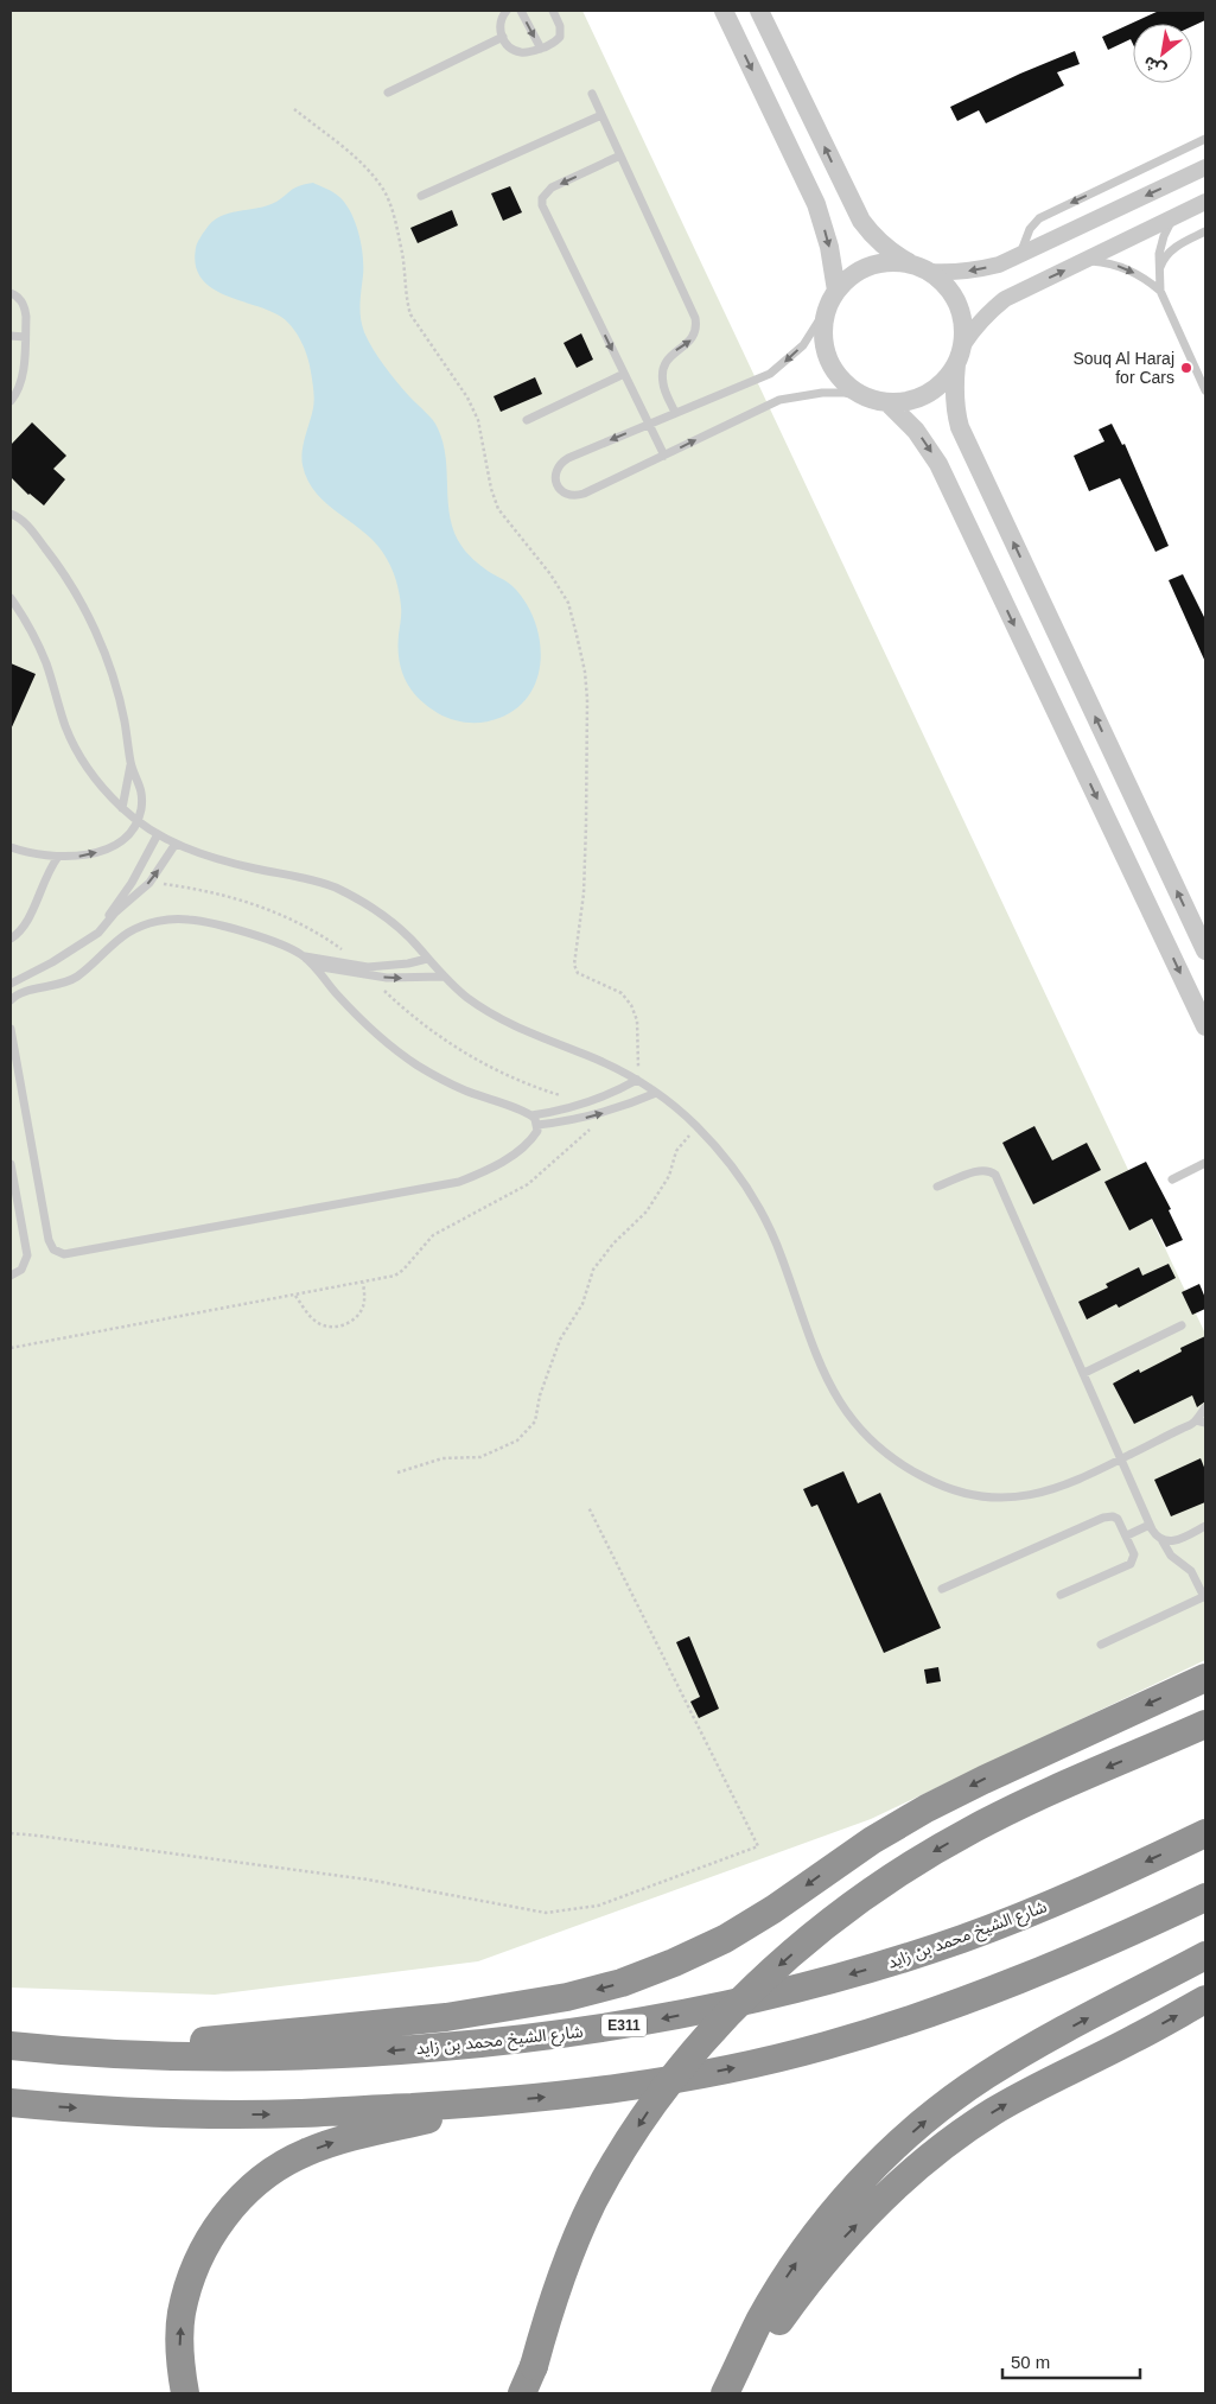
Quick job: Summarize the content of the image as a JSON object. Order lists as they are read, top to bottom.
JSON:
{
  "streets": {
    "highway": ["شارع الشيخ محمد بن زايد", "E311"]
  },
  "places": ["Souq Al Haraj for Cars"],
  "scale_bar": "50 m",
  "north": "bottom left"
}
